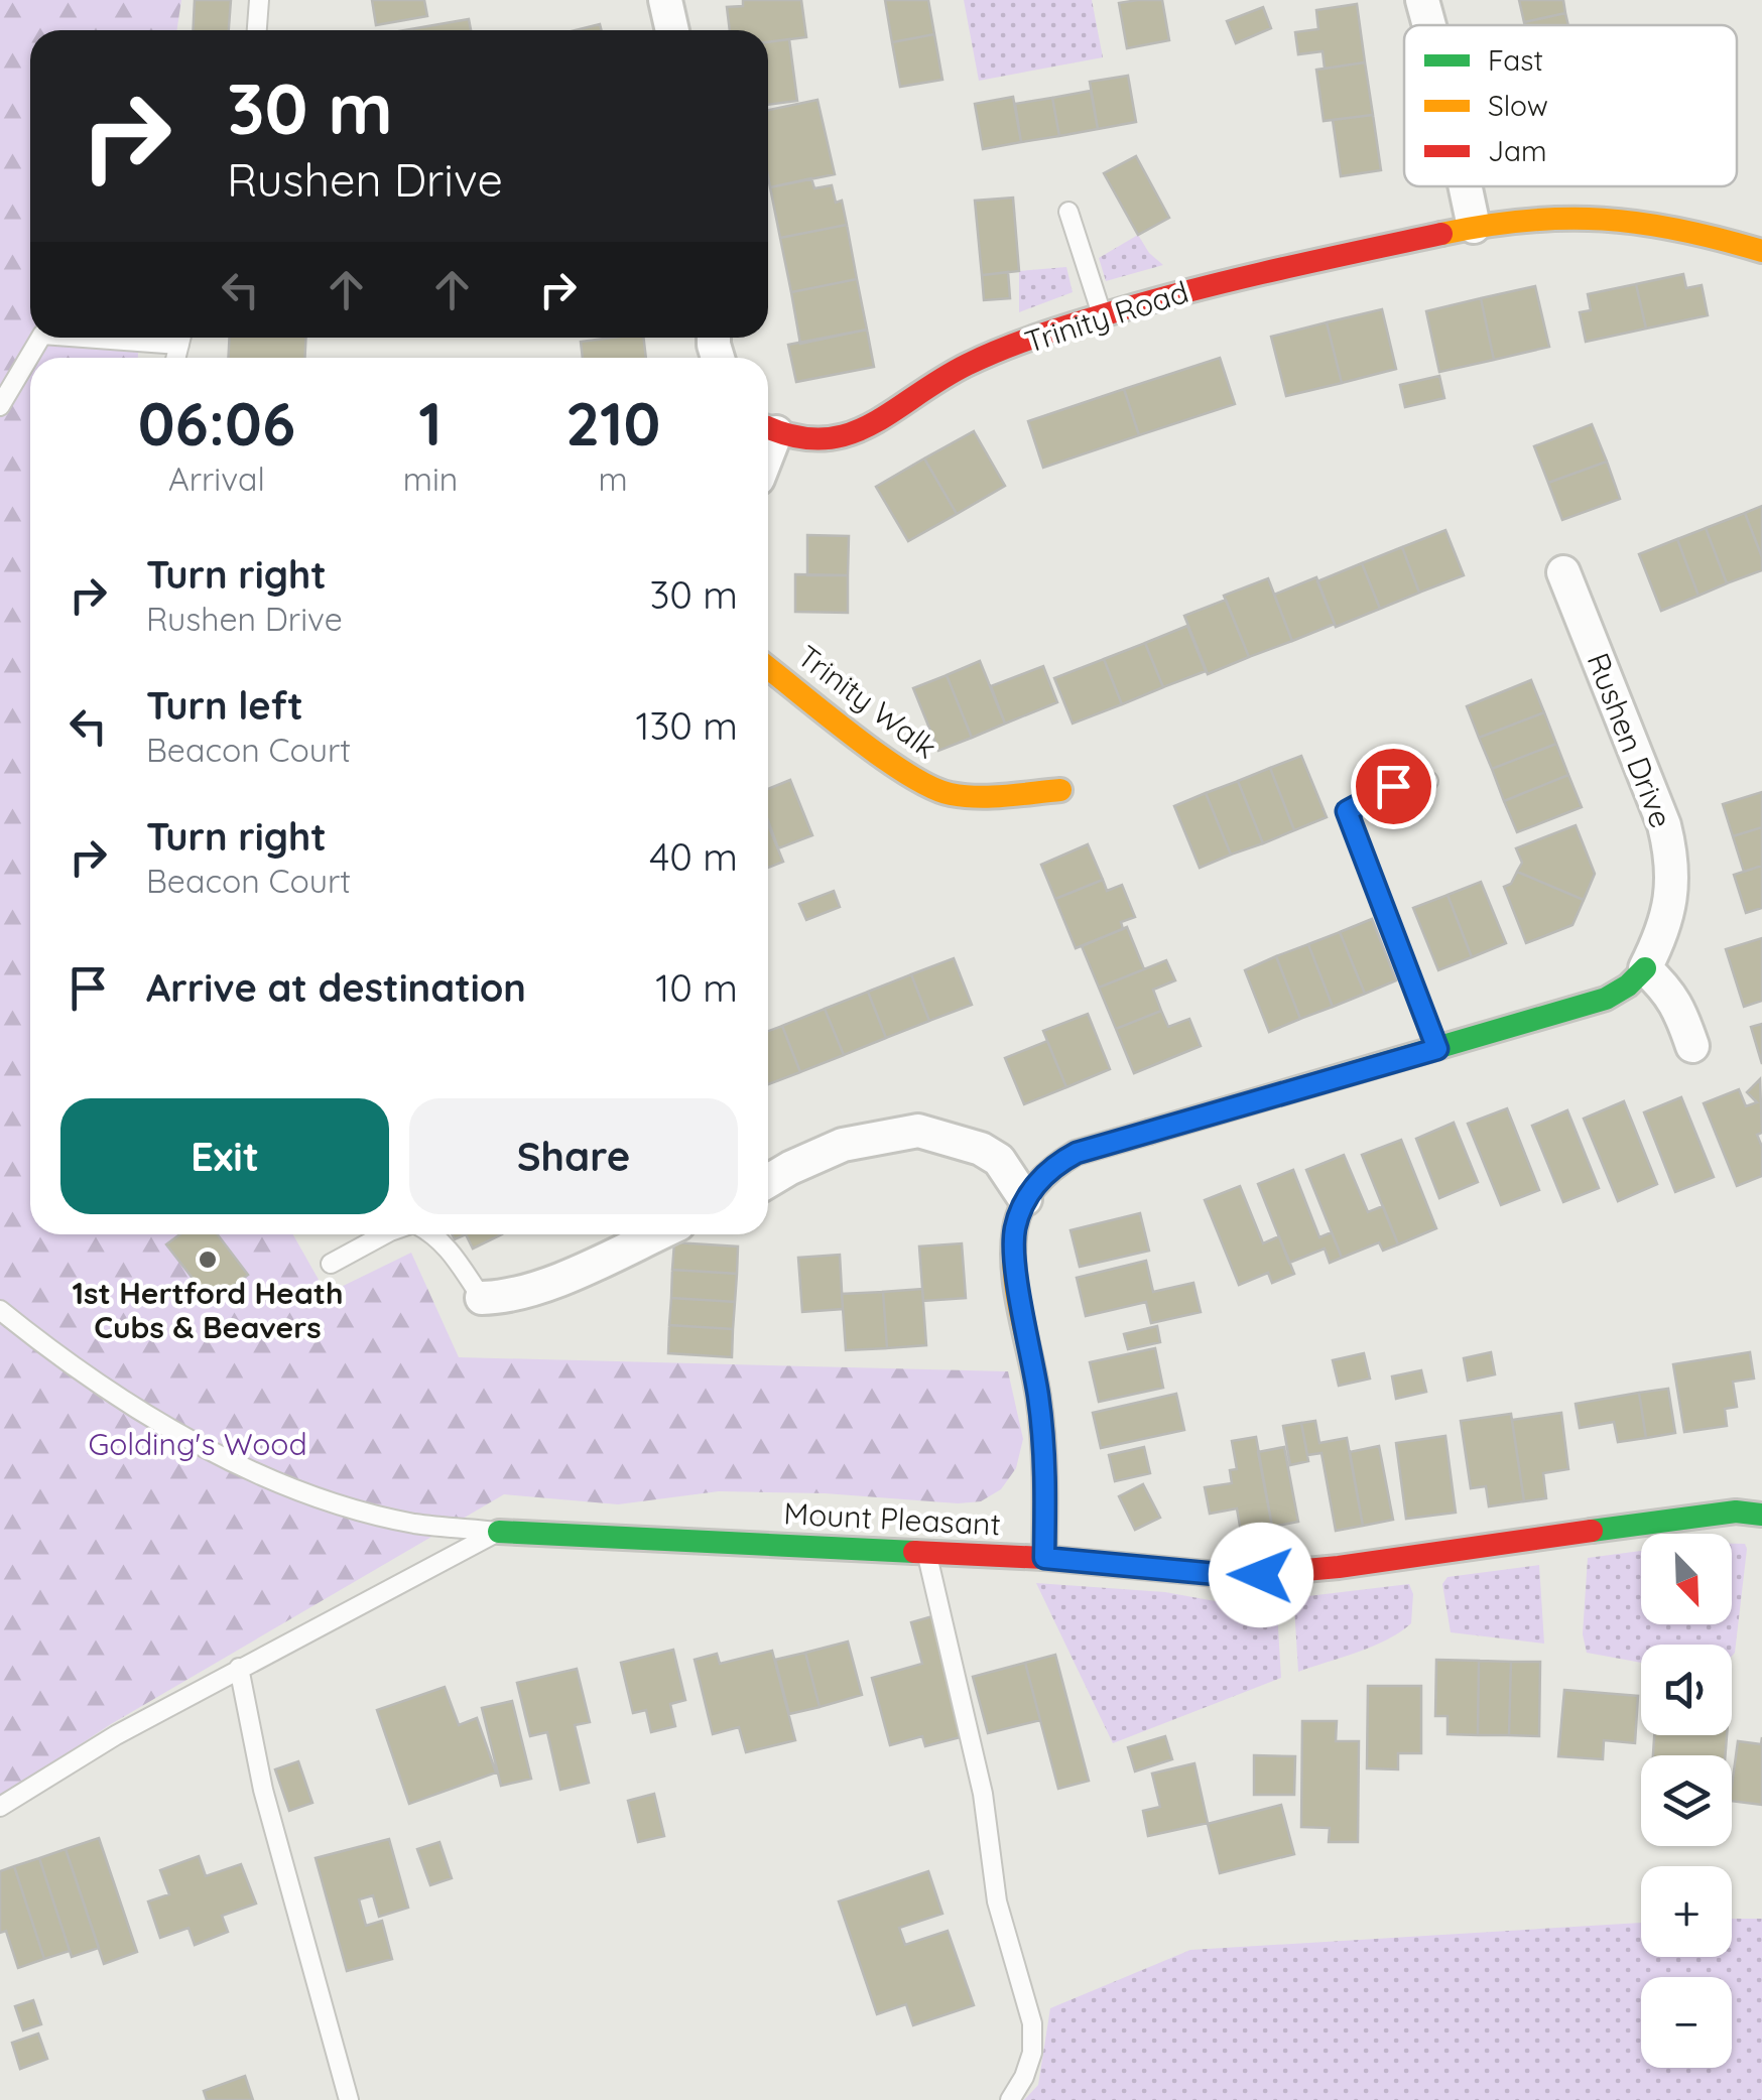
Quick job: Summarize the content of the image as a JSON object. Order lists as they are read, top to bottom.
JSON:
{
  "streets": {
    "street": [
      "Trinity Road",
      "Trinity Walk",
      "Rushen Drive",
      "Mount Pleasant"
    ]
  },
  "parks": ["Golding's Wood"],
  "places": ["1st Hertford Heath Cubs & Beavers"],
  "legend": ["Fast", "Slow", "Jam"],
  "north": "bottom right",
  "page": {
    "turn": ["30 m", "Rushen Drive"],
    "eta": [
      "06:06",
      "Arrival",
      "1",
      "min",
      "210",
      "m"
    ],
    "list": [
      {
        "name": "Turn right",
        "note": "Rushen Drive",
        "value": "30 m"
      },
      {
        "name": "Turn left",
        "note": "Beacon Court",
        "value": "130 m"
      },
      {
        "name": "Turn right",
        "note": "Beacon Court",
        "value": "40 m"
      },
      {
        "name": "Arrive at destination",
        "value": "10 m"
      }
    ],
    "buttons": ["Exit", "Share"],
    "map_buttons": ["+", "−"]
  }
}
